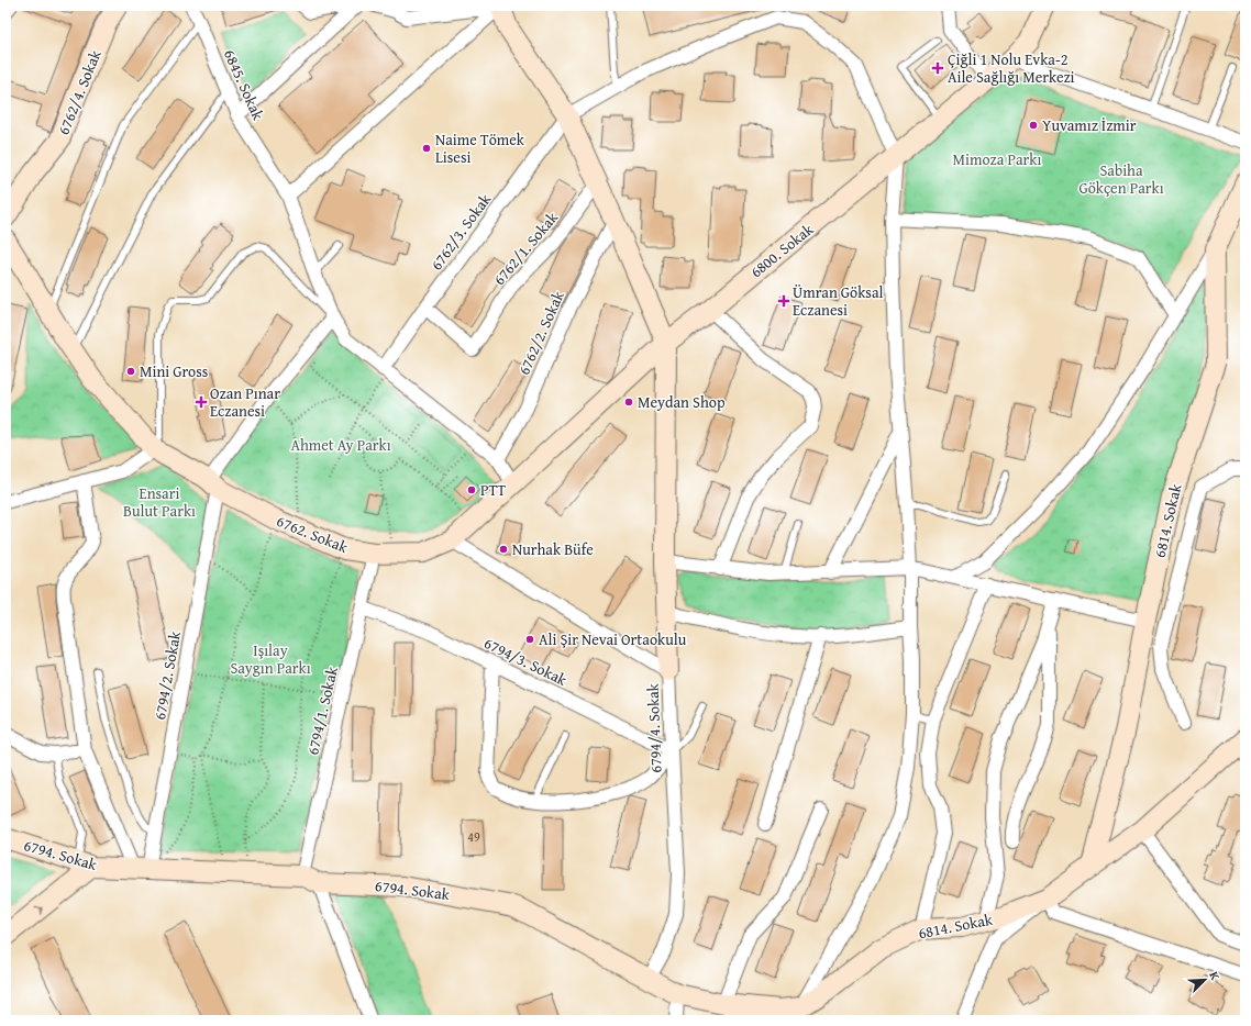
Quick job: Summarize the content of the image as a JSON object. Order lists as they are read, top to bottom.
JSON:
{
  "streets": {
    "street": [
      "6845. Sokak",
      "6762/4. Sokak",
      "6762/3. Sokak",
      "6762/1. Sokak",
      "6800. Sokak",
      "6762/2. Sokak",
      "6814. Sokak",
      "6762. Sokak",
      "6794/3. Sokak",
      "6794/2. Sokak",
      "6794/1. Sokak",
      "6794/4. Sokak",
      "6794. Sokak"
    ]
  },
  "crossings": [
    ["6845. Sokak", "6762/3. Sokak"],
    ["6845. Sokak", "6762/2. Sokak"],
    ["6762/3. Sokak", "6762/1. Sokak"],
    ["6800. Sokak", "6762. Sokak"],
    ["6814. Sokak", "6794. Sokak"],
    ["6762. Sokak", "6794/2. Sokak"],
    ["6762. Sokak", "6794/1. Sokak"],
    ["6762. Sokak", "6794/4. Sokak"],
    ["6794/3. Sokak", "6794/1. Sokak"],
    ["6794/3. Sokak", "6794/4. Sokak"],
    ["6794/2. Sokak", "6794. Sokak"],
    ["6794/1. Sokak", "6794. Sokak"],
    ["6794/4. Sokak", "6794. Sokak"]
  ],
  "parks": [
    "Mimoza Parkı",
    "Sabiha Gökçen Parkı",
    "Ahmet Ay Parkı",
    "Ensari Bulut Parkı",
    "Işılay Saygın Parkı"
  ],
  "places": {
    "health": ["Çiğli 1 Nolu Evka-2 Aile Sağlığı Merkezi", "Ümran Göksal Eczanesi", "Ozan Pınar Eczanesi"],
    "other": [
      "Yuvamız İzmir",
      "Naime Tömek Lisesi",
      "Mini Gross",
      "Meydan Shop",
      "PTT",
      "Nurhak Büfe",
      "Ali Şir Nevai Ortaokulu"
    ]
  },
  "house_numbers": ["49"],
  "north": "top right"
}
